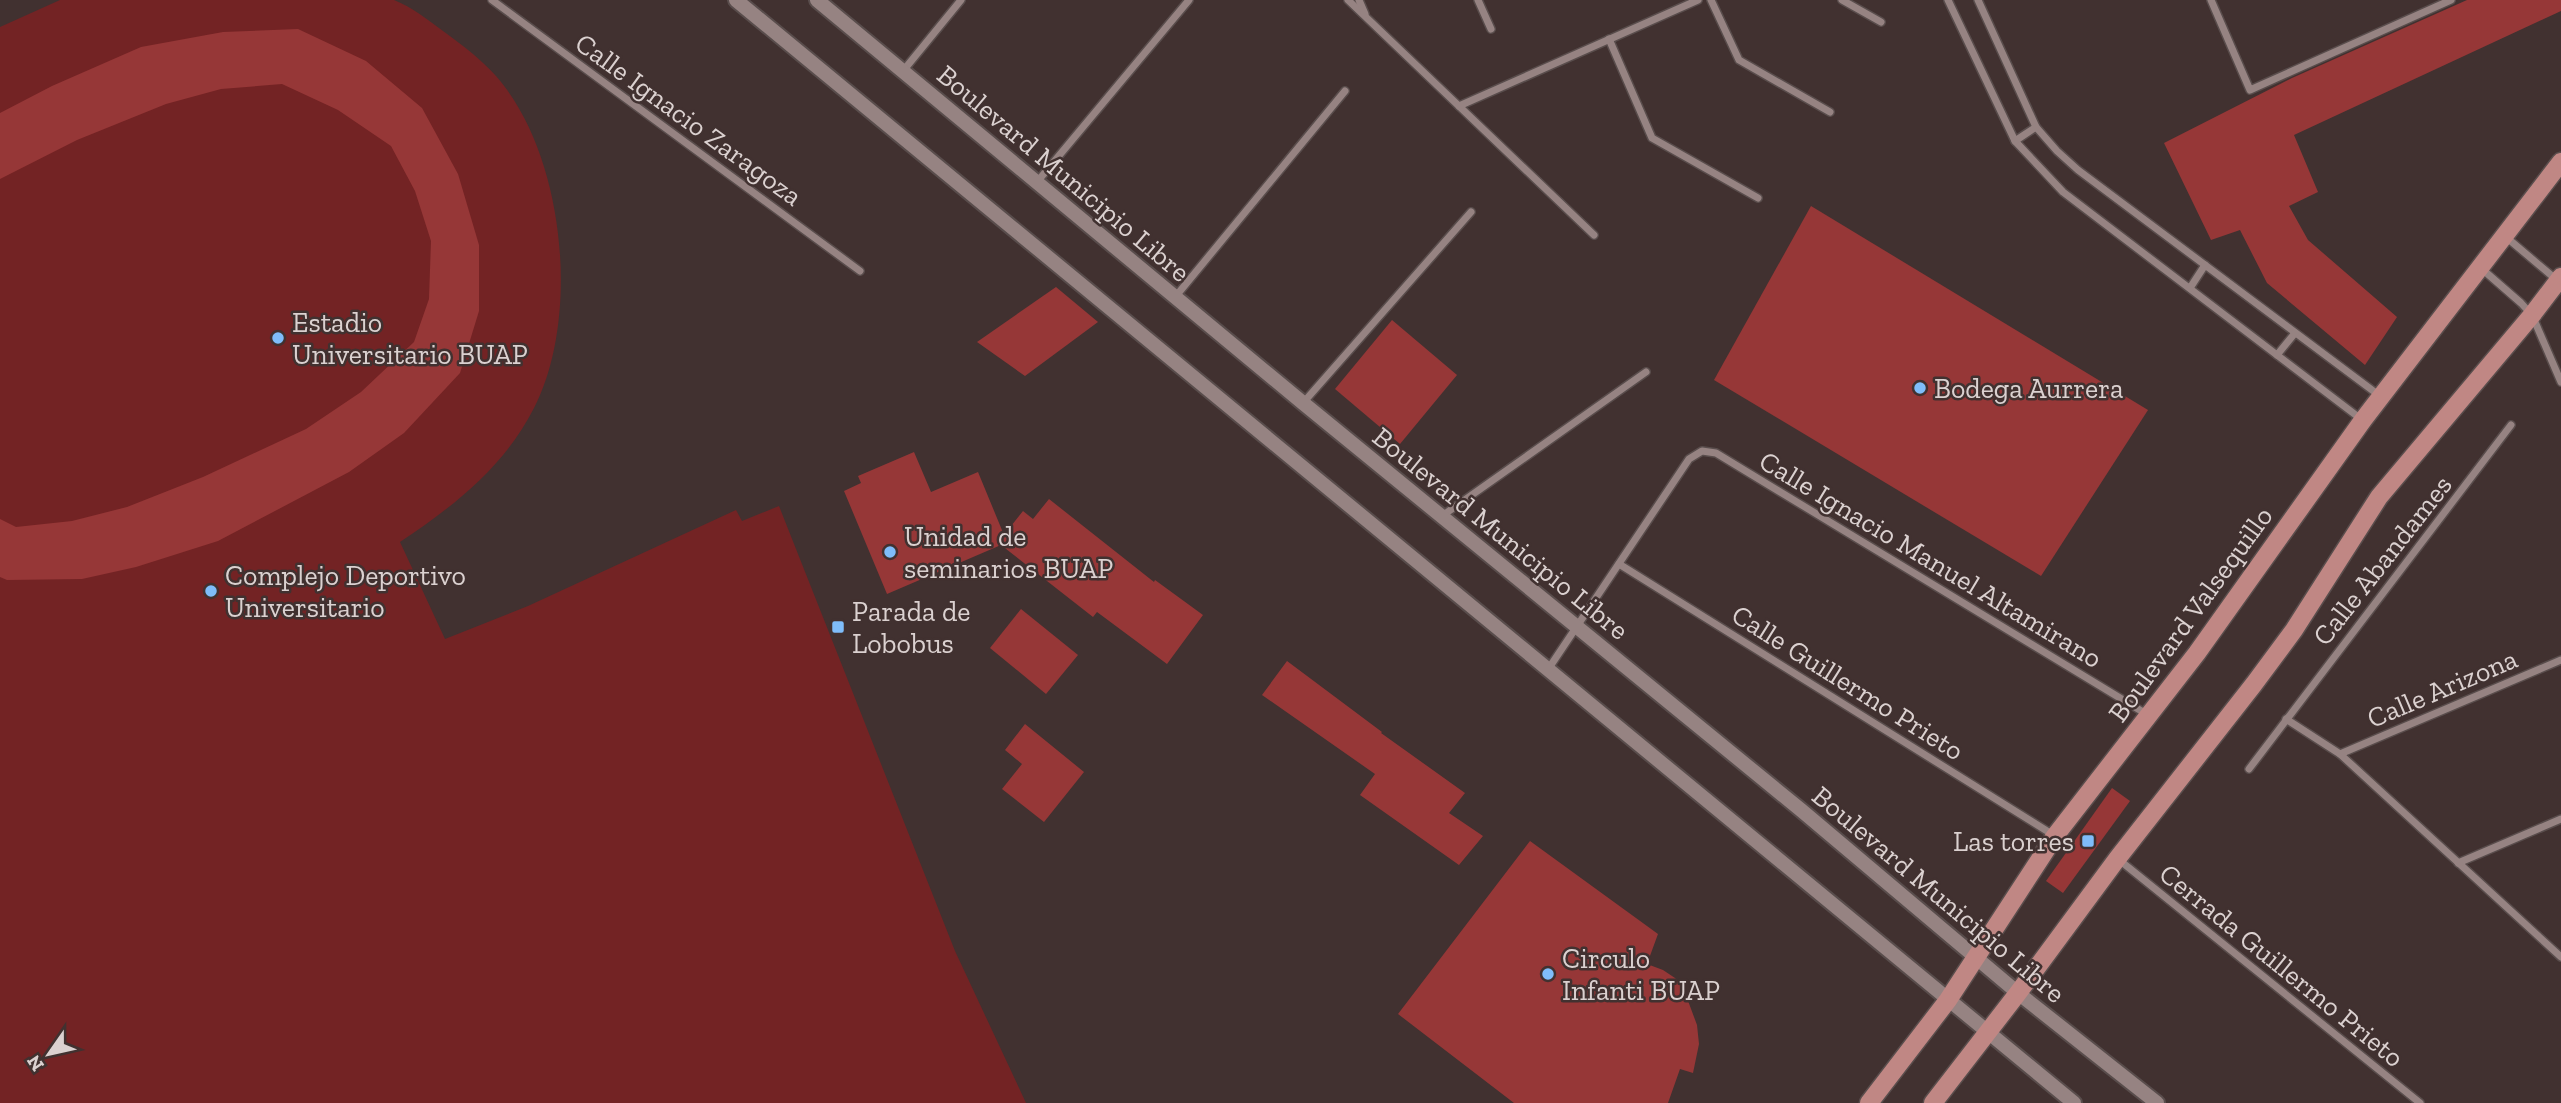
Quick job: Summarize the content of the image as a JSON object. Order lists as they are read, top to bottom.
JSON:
{
  "streets": {
    "main road": ["Boulevard Municipio Libre", "Boulevard Valsequillo"],
    "street": [
      "Calle Ignacio Zaragoza",
      "Calle Ignacio Manuel Altamirano",
      "Calle Abandames",
      "Calle Guillermo Prieto",
      "Calle Arizona",
      "Cerrada Guillermo Prieto"
    ]
  },
  "crossings": [
    ["Boulevard Municipio Libre", "Boulevard Valsequillo"],
    ["Calle Ignacio Manuel Altamirano", "Boulevard Valsequillo"],
    ["Calle Ignacio Manuel Altamirano", "Calle Guillermo Prieto"],
    ["Boulevard Valsequillo", "Calle Guillermo Prieto"]
  ],
  "places": {
    "other": [
      "Estadio Universitario BUAP",
      "Bodega Aurrera",
      "Unidad de seminarios BUAP",
      "Complejo Deportivo Universitario",
      "Circulo Infanti BUAP"
    ],
    "transit": ["Parada de Lobobus", "Las torres"]
  },
  "north": "bottom left"
}
